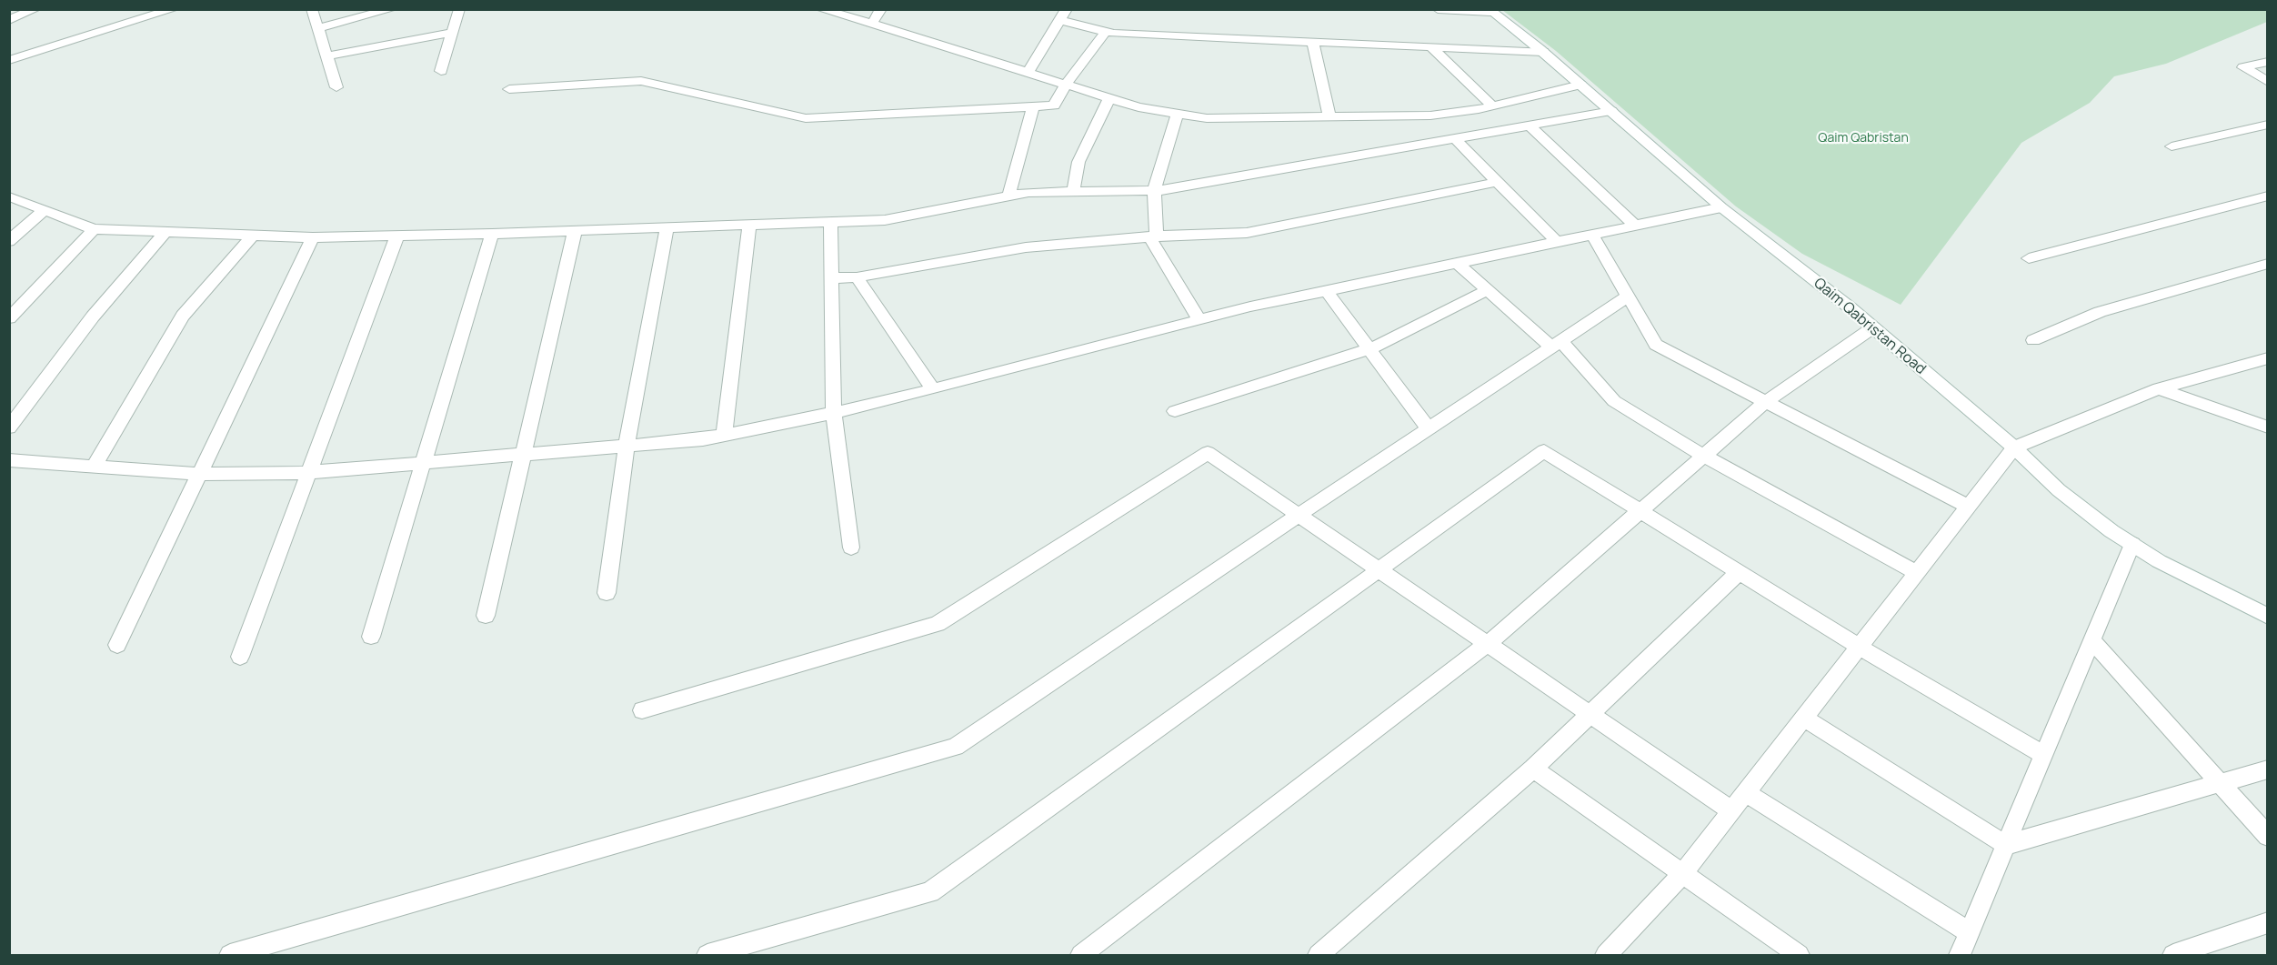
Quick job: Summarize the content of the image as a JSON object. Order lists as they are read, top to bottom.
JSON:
{
  "streets": {
    "street": ["Qaim Qabristan Road"]
  },
  "parks": ["Qaim Qabristan"]
}
